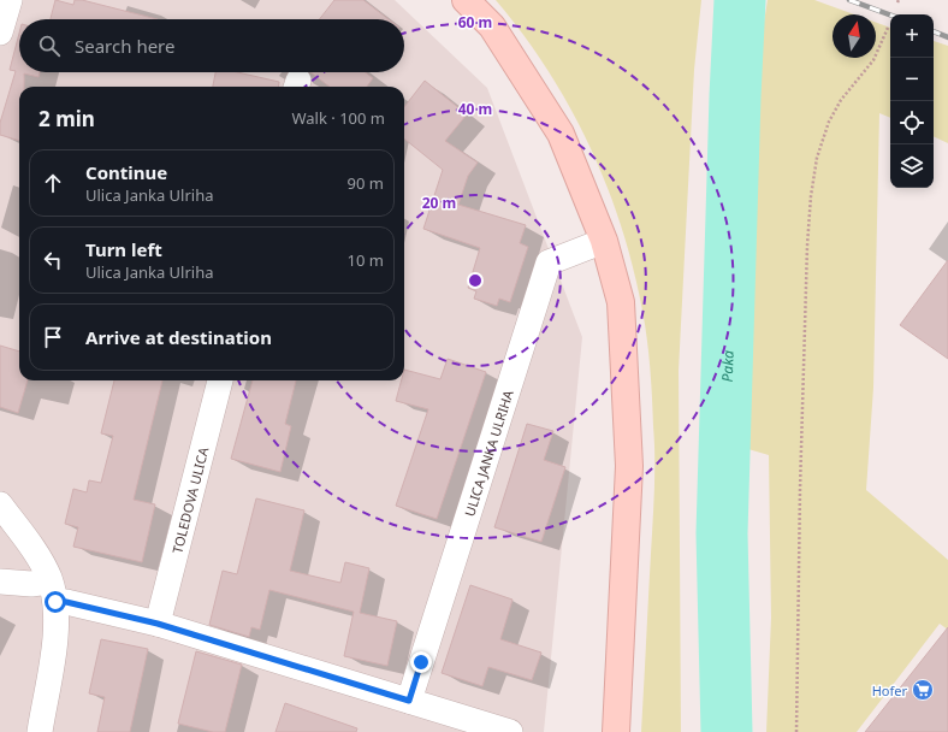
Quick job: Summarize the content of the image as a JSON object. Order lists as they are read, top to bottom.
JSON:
{
  "streets": {
    "street": ["ULICA JANKA ULRIHA", "TOLEDOVA ULICA"]
  },
  "water": ["Paka"],
  "places": {
    "supermarket": ["Hofer"]
  },
  "north": "top",
  "page": {
    "map_buttons": ["+", "−"],
    "search": "Search here",
    "heading": ["2 min", "Walk · 100 m"],
    "list": [
      ["Continue", "Ulica Janka Ulriha", "90 m"],
      ["Turn left", "Ulica Janka Ulriha", "10 m"],
      "Arrive at destination"
    ]
  },
  "rings": ["60 m", "40 m", "20 m"]
}
